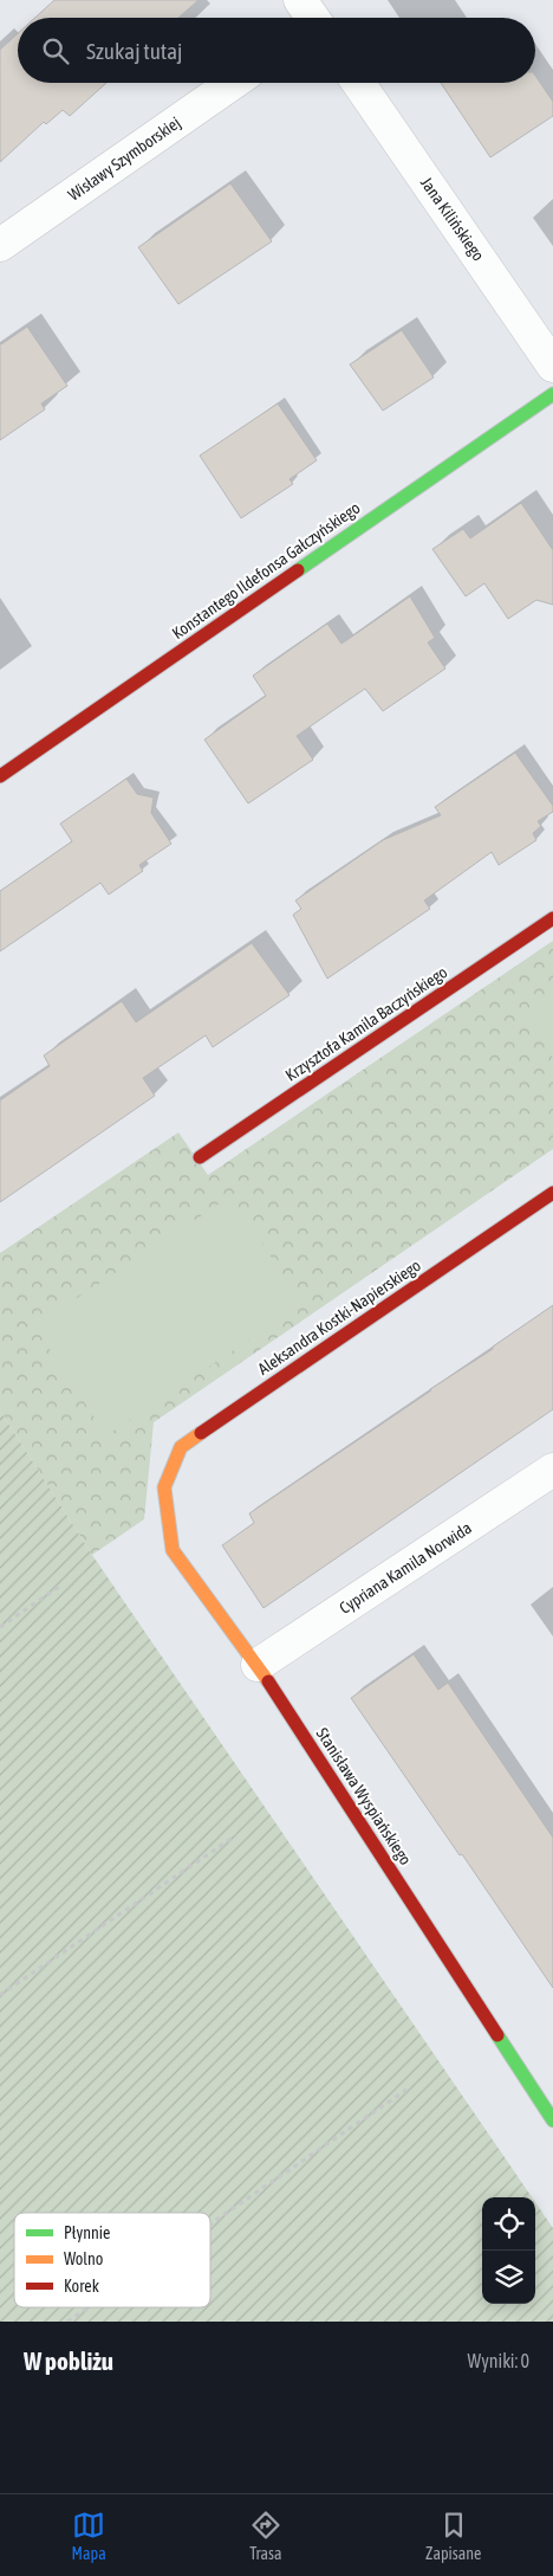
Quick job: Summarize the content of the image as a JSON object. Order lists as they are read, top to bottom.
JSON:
{
  "streets": {
    "street": [
      "Wisławy Szymborskiej",
      "Jana Kilińskiego",
      "Konstantego Ildefonsa Gałczyńskiego",
      "Krzysztofa Kamila Baczyńskiego",
      "Aleksandra Kostki-Napierskiego",
      "Cypriana Kamila Norwida",
      "Stanisława Wyspiańskiego"
    ]
  },
  "crossings": [
    ["Aleksandra Kostki-Napierskiego", "Stanisława Wyspiańskiego"],
    ["Cypriana Kamila Norwida", "Stanisława Wyspiańskiego"]
  ],
  "legend": ["Płynnie", "Wolno", "Korek"],
  "page": {
    "search": "Szukaj tutaj",
    "heading": ["W pobliżu", "Wyniki: 0"],
    "nav": ["Mapa", "Trasa", "Zapisane"]
  }
}
